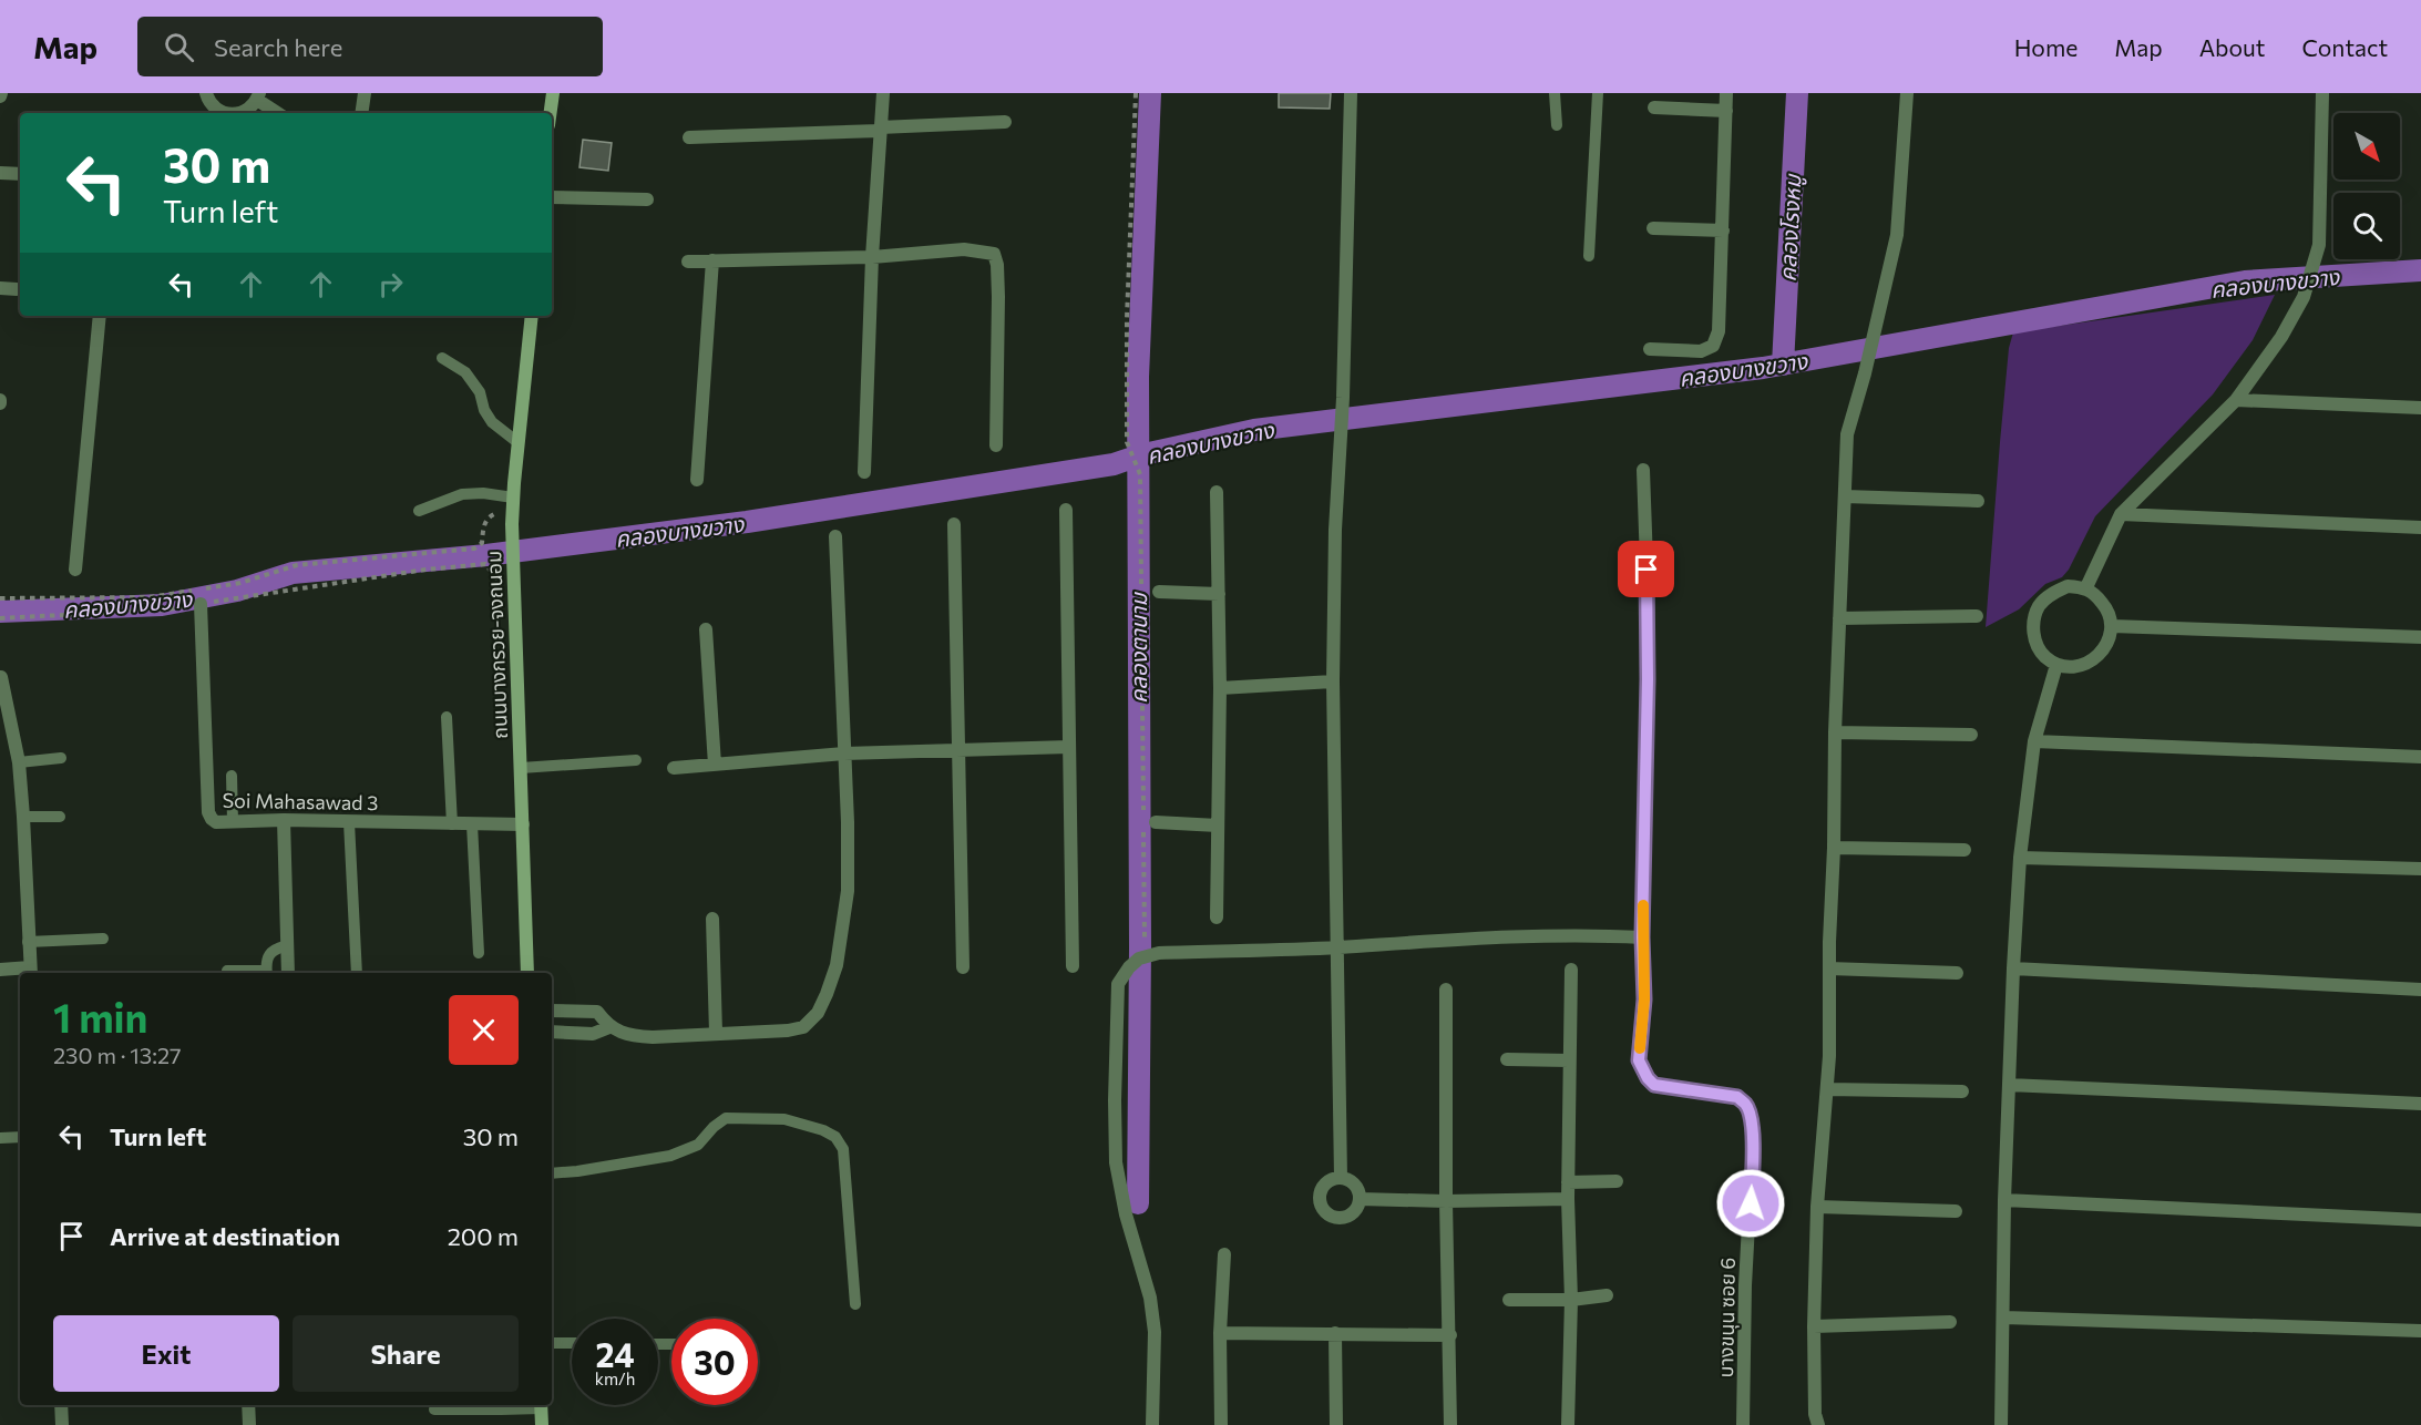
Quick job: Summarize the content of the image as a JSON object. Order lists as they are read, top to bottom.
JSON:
{
  "streets": {
    "street": ["ถนนบางกรวย-จงถนอม", "Soi Mahasawad 3", "บางขนุน ซอย 6"]
  },
  "crossings": [
    ["ถนนบางกรวย-จงถนอม", "Soi Mahasawad 3"]
  ],
  "water": ["คลองโรงหมู", "คลองบางขวาง", "คลองตานาม"],
  "north": "bottom right",
  "page": {
    "header": "Map",
    "search": "Search here",
    "nav": [
      "Home",
      "Map",
      "About",
      "Contact"
    ],
    "turn": ["30 m", "Turn left"],
    "heading": ["1 min", "230 m · 13:27"],
    "list": [
      {
        "name": "Turn left",
        "value": "30 m"
      },
      {
        "name": "Arrive at destination",
        "value": "200 m"
      }
    ],
    "buttons": ["Exit", "Share"],
    "speed": "24 km/h",
    "limit": "30"
  }
}
